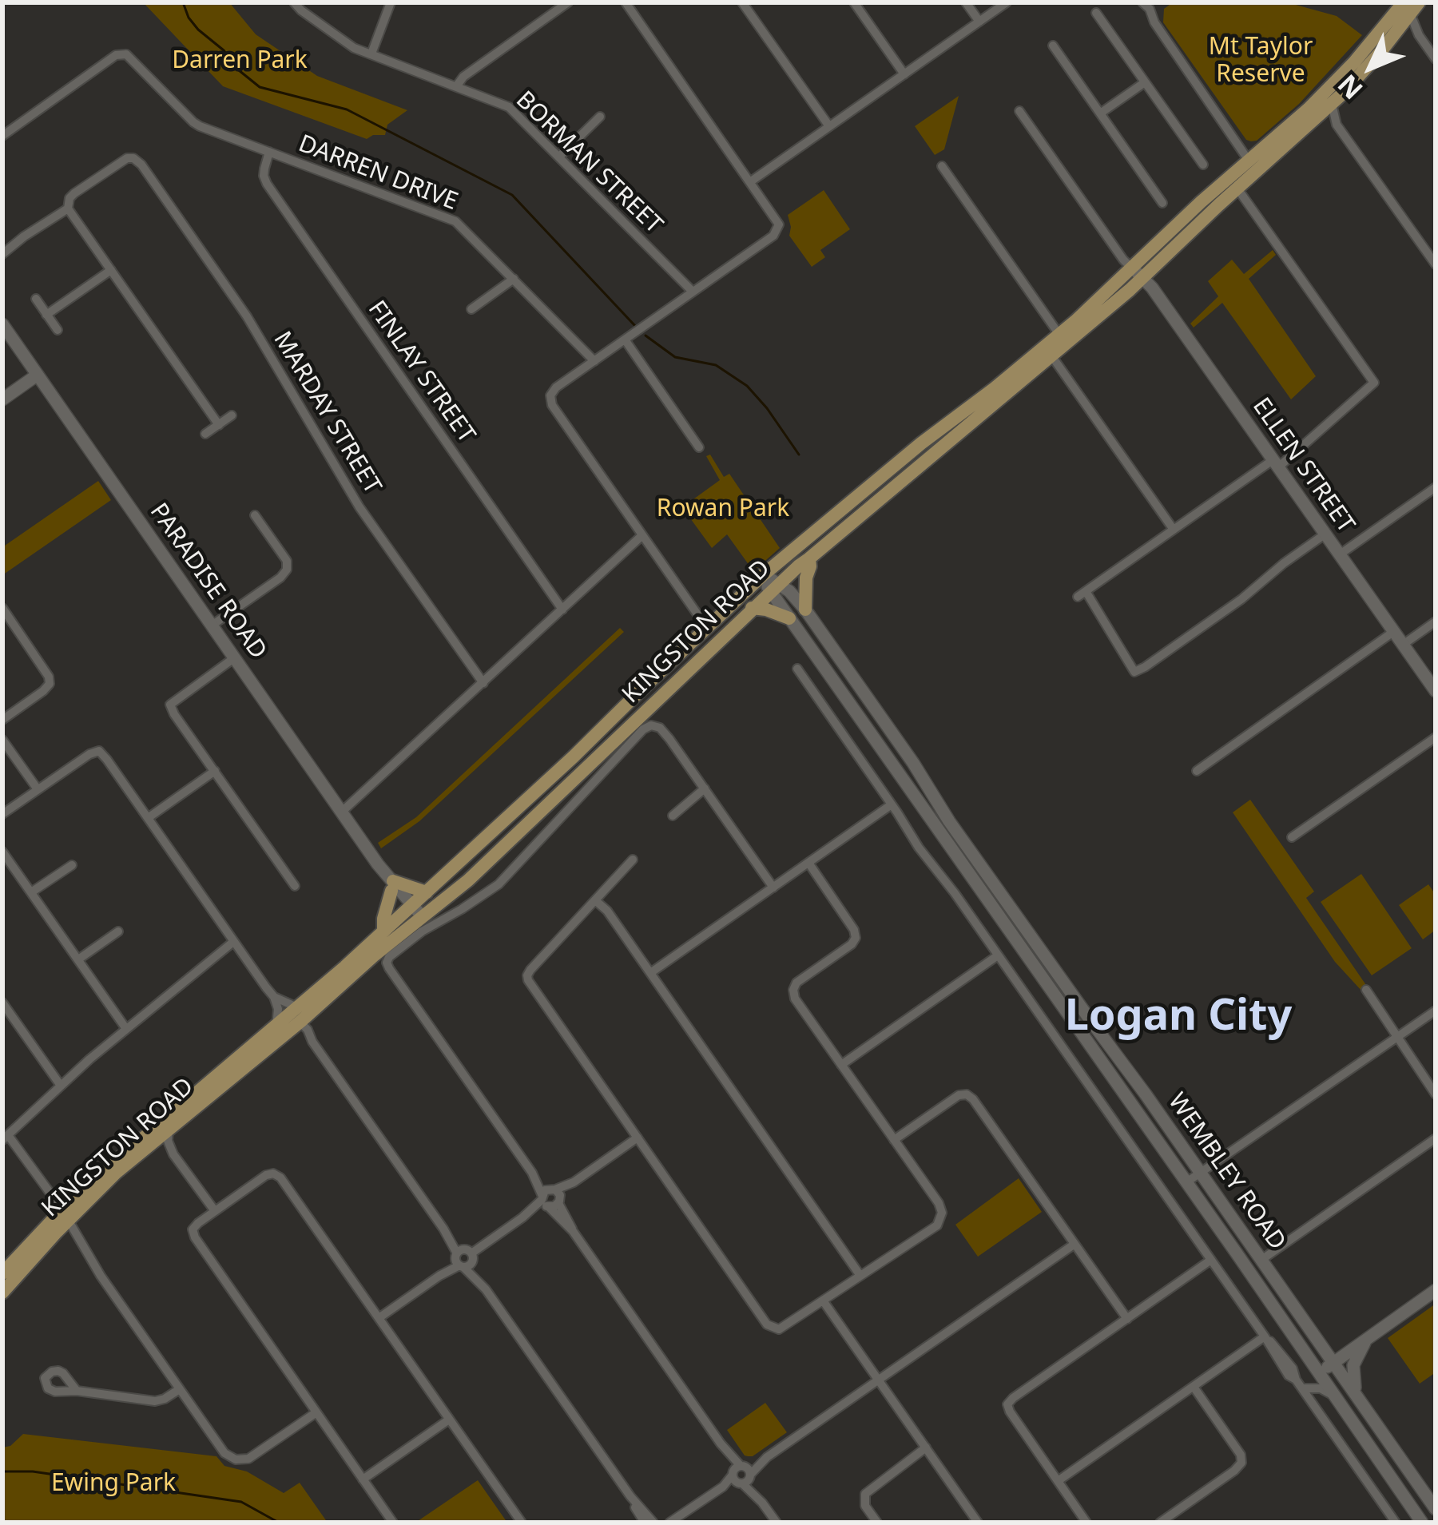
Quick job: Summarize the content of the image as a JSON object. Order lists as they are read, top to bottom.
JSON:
{
  "streets": {
    "main road": [
      "ELLEN STREET",
      "PARADISE ROAD",
      "KINGSTON ROAD",
      "WEMBLEY ROAD"
    ],
    "street": [
      "BORMAN STREET",
      "DARREN DRIVE",
      "FINLAY STREET",
      "MARDAY STREET"
    ]
  },
  "crossings": [
    ["DARREN DRIVE", "FINLAY STREET"],
    ["ELLEN STREET", "KINGSTON ROAD"],
    ["PARADISE ROAD", "KINGSTON ROAD"],
    ["KINGSTON ROAD", "WEMBLEY ROAD"]
  ],
  "districts": ["Logan City"],
  "parks": [
    "Mt Taylor Reserve",
    "Darren Park",
    "Rowan Park",
    "Ewing Park"
  ],
  "north": "bottom left"
}
